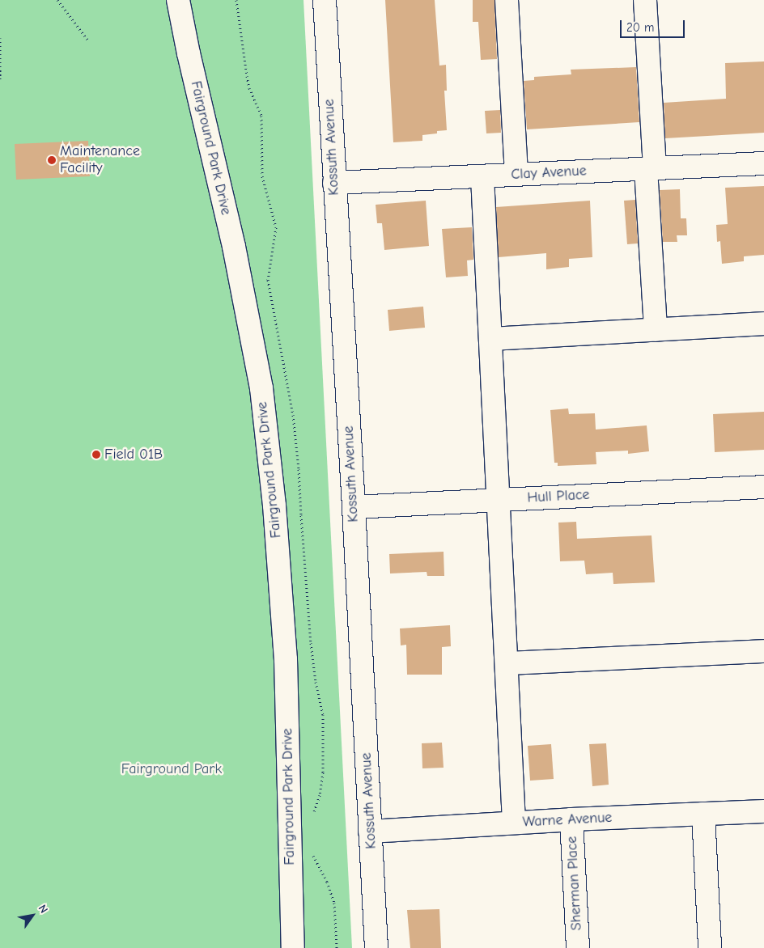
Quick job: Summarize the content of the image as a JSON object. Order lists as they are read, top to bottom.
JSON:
{
  "streets": {
    "street": [
      "Kossuth Avenue",
      "Fairground Park Drive",
      "Clay Avenue",
      "Hull Place",
      "Warne Avenue",
      "Sherman Place"
    ]
  },
  "crossings": [
    ["Kossuth Avenue", "Clay Avenue"],
    ["Kossuth Avenue", "Hull Place"],
    ["Kossuth Avenue", "Warne Avenue"],
    ["Warne Avenue", "Sherman Place"]
  ],
  "parks": ["Fairground Park"],
  "places": ["Maintenance Facility", "Field 01B"],
  "scale_bar": "20 m",
  "north": "top right"
}
